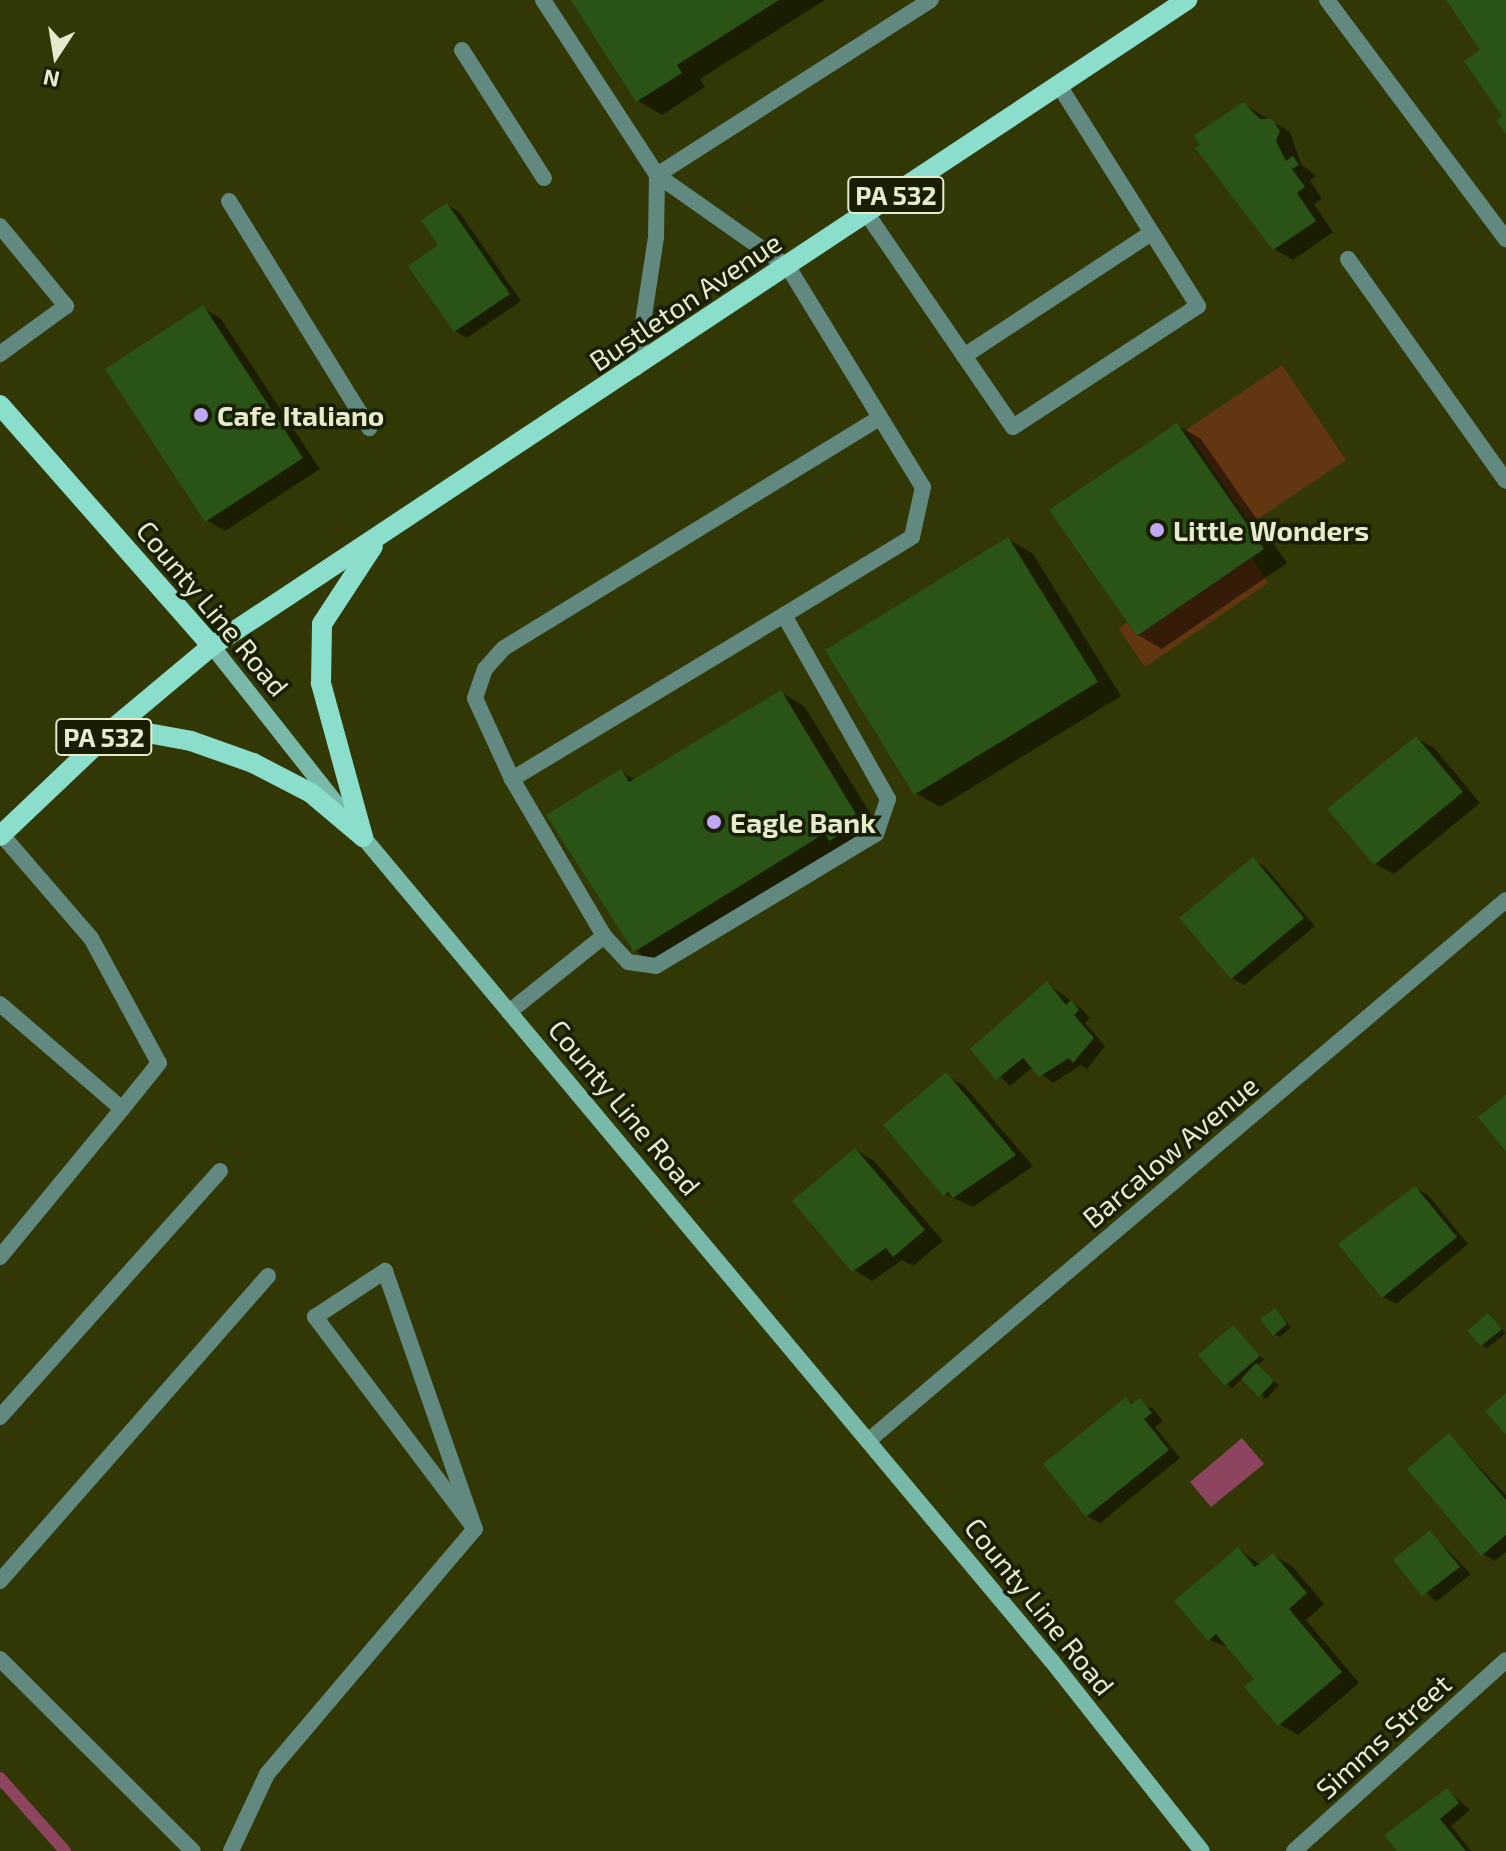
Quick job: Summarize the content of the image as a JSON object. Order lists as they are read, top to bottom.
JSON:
{
  "streets": {
    "main road": ["PA 532", "Bustleton Avenue", "County Line Road"],
    "street": ["Barcalow Avenue", "Simms Street"]
  },
  "crossings": [
    ["PA 532", "Bustleton Avenue"],
    ["PA 532", "County Line Road"],
    ["Bustleton Avenue", "County Line Road"],
    ["County Line Road", "Barcalow Avenue"]
  ],
  "places": ["Cafe Italiano", "Little Wonders", "Eagle Bank"],
  "north": "bottom"
}
